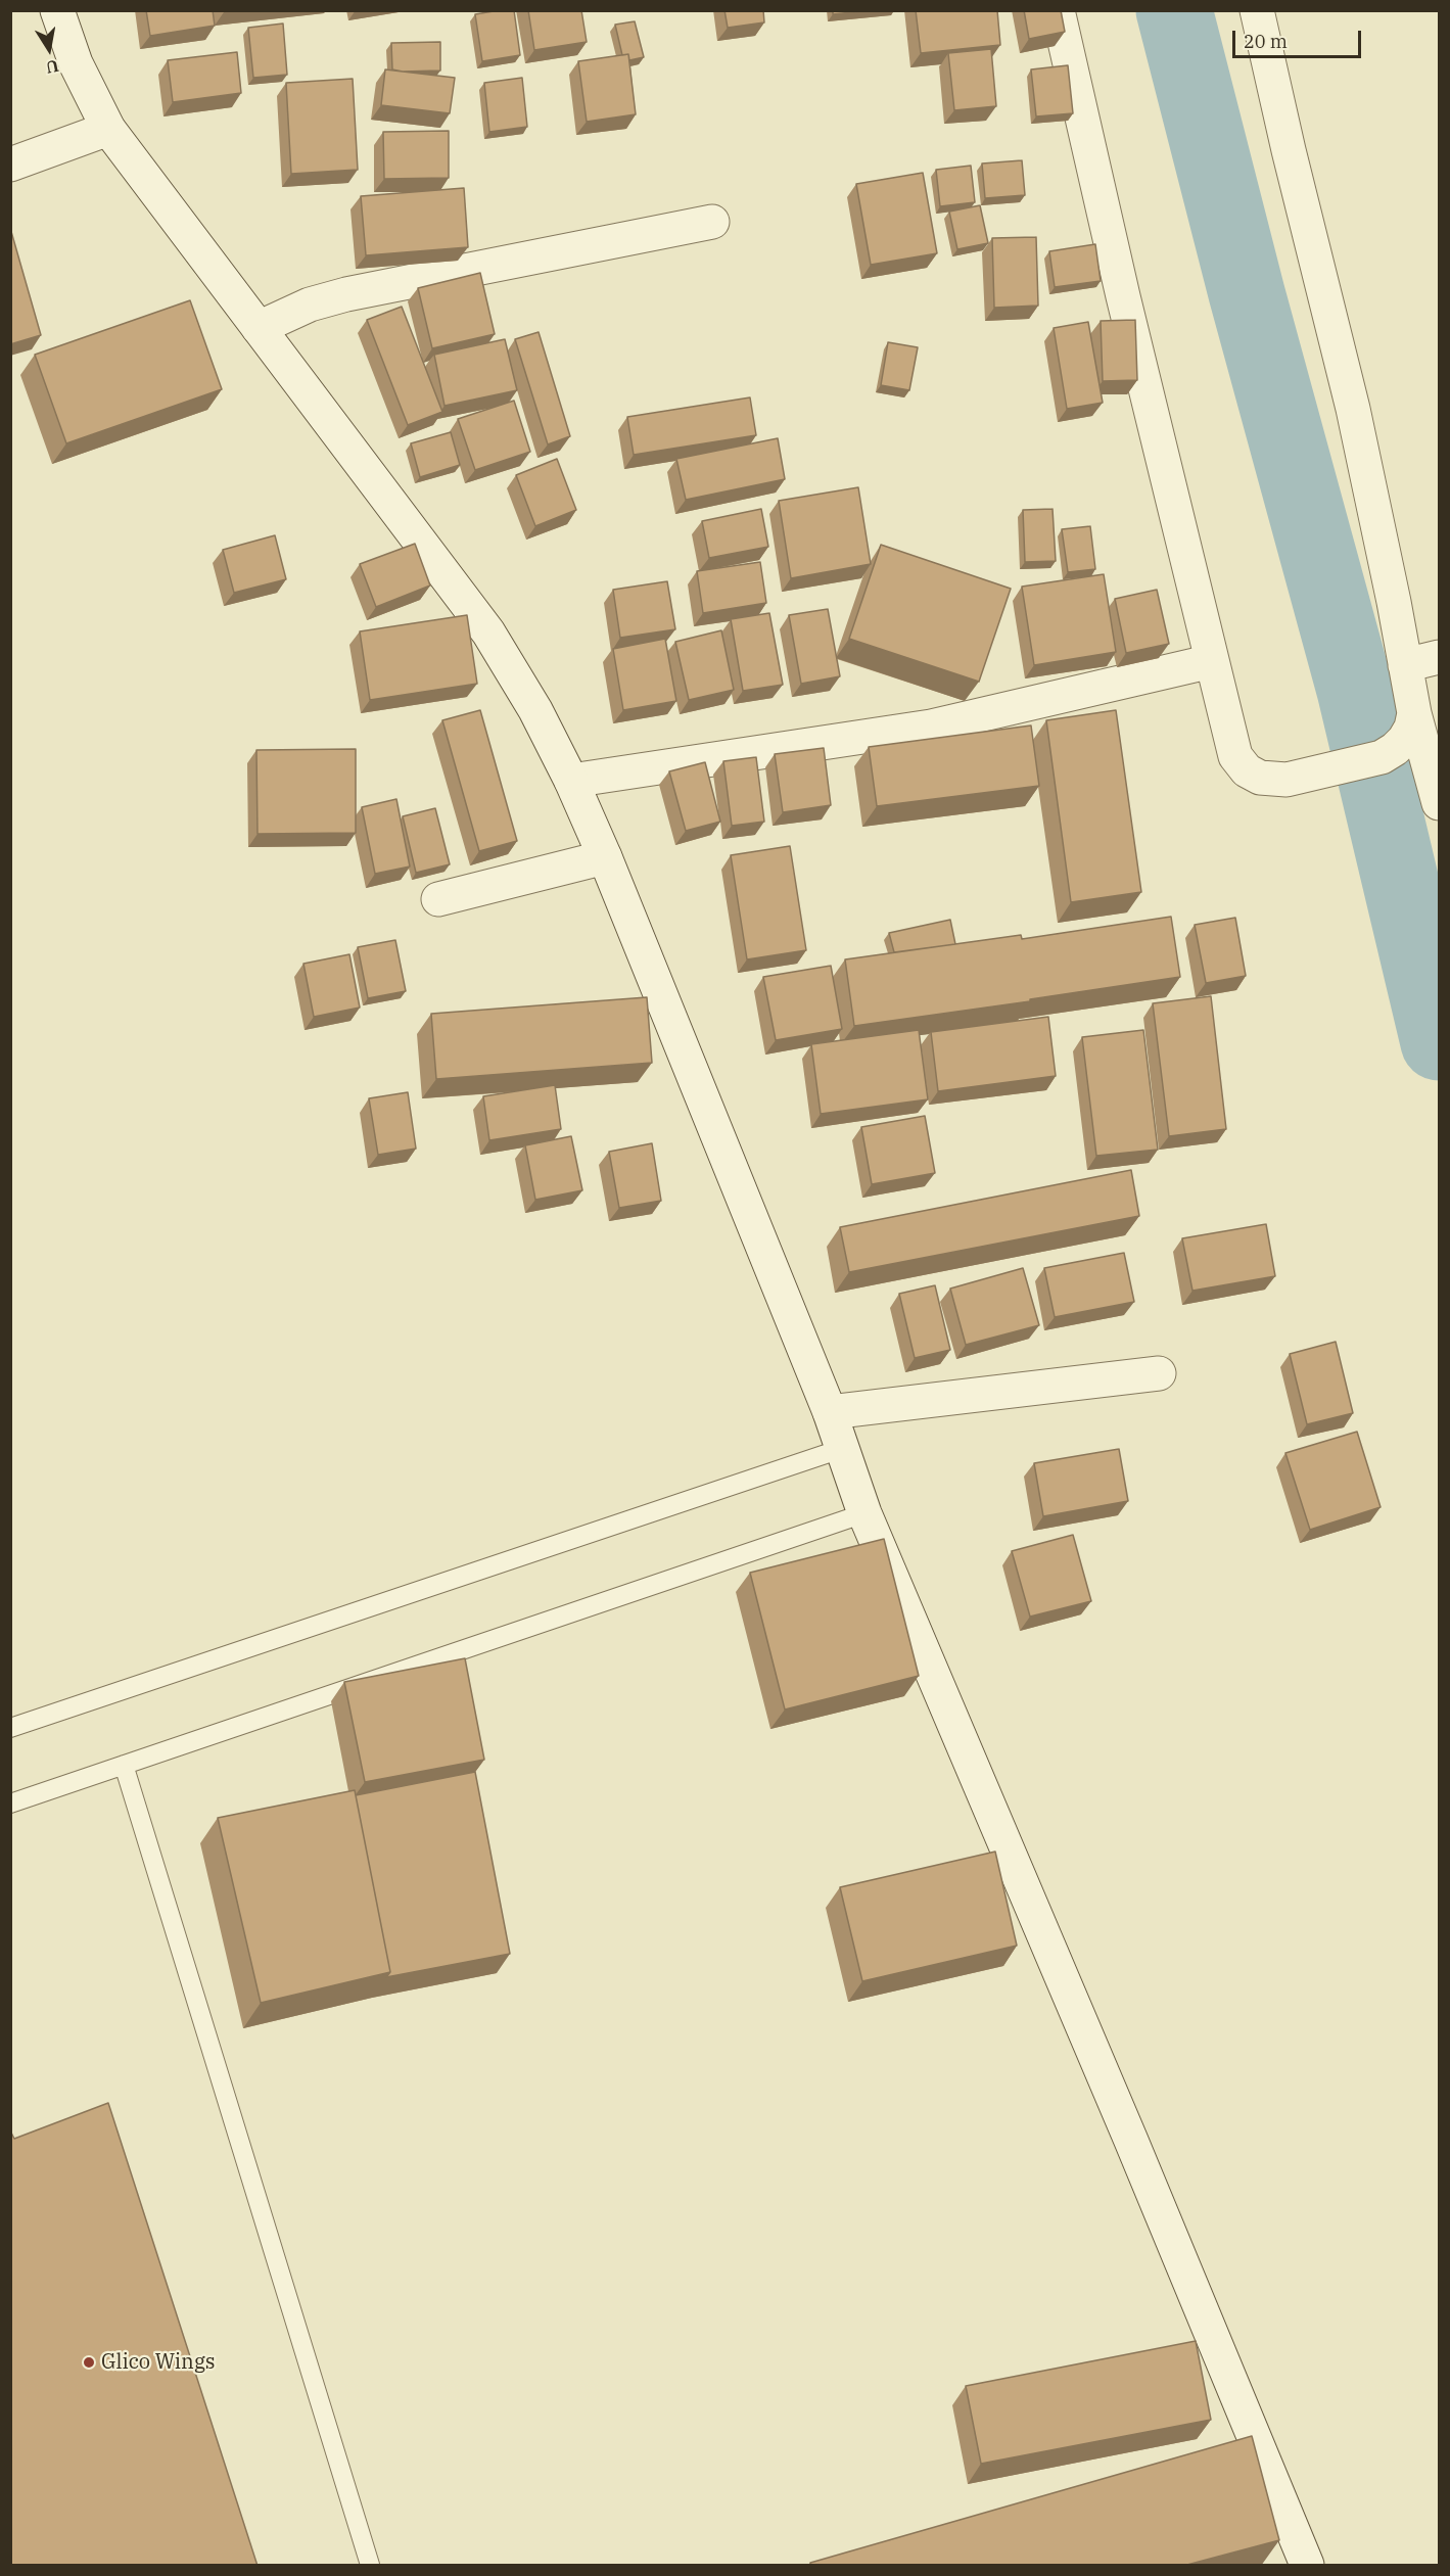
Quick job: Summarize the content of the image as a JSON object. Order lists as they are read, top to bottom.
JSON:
{
  "places": ["Glico Wings"],
  "scale_bar": "20 m",
  "north": "bottom"
}
